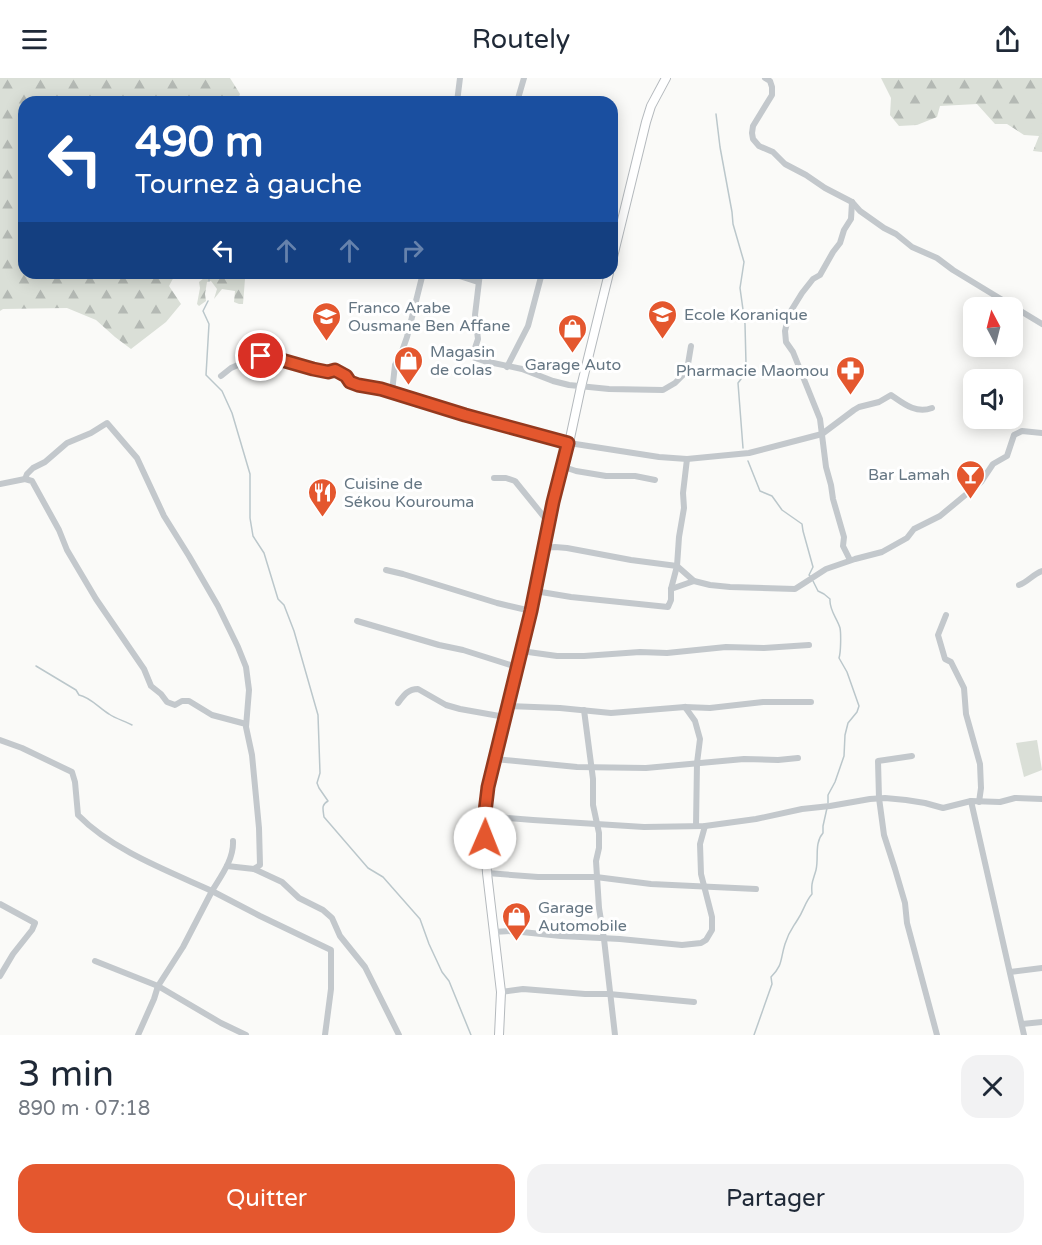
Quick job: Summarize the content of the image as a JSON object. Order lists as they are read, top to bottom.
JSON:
{
  "places": {
    "school or university": ["Ecole Koranique", "Franco Arabe Ousmane Ben Affane"],
    "shop": ["Garage Auto", "Magasin de colas", "Garage Automobile"],
    "pharmacy": ["Pharmacie Maomou"],
    "bar": ["Bar Lamah"],
    "restaurant": ["Cuisine de Sékou Kourouma"]
  },
  "north": "top",
  "page": {
    "header": "Routely",
    "turn": ["490 m", "Tournez à gauche"],
    "heading": ["3 min", "890 m · 07:18"],
    "buttons": ["Quitter", "Partager"]
  }
}
